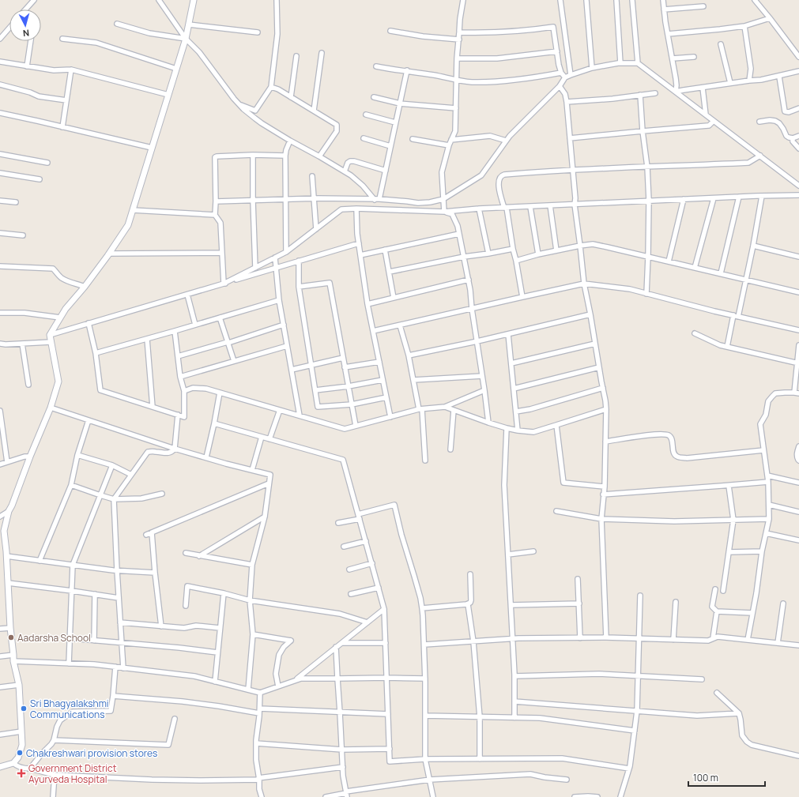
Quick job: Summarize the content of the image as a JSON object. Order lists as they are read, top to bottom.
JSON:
{
  "places": {
    "other": ["Aadarsha School", "Sri Bhagyalakshmi Communications", "Chakreshwari provision stores"],
    "health": ["Government District Ayurveda Hospital"]
  },
  "scale_bar": "100 m",
  "north": "bottom"
}
